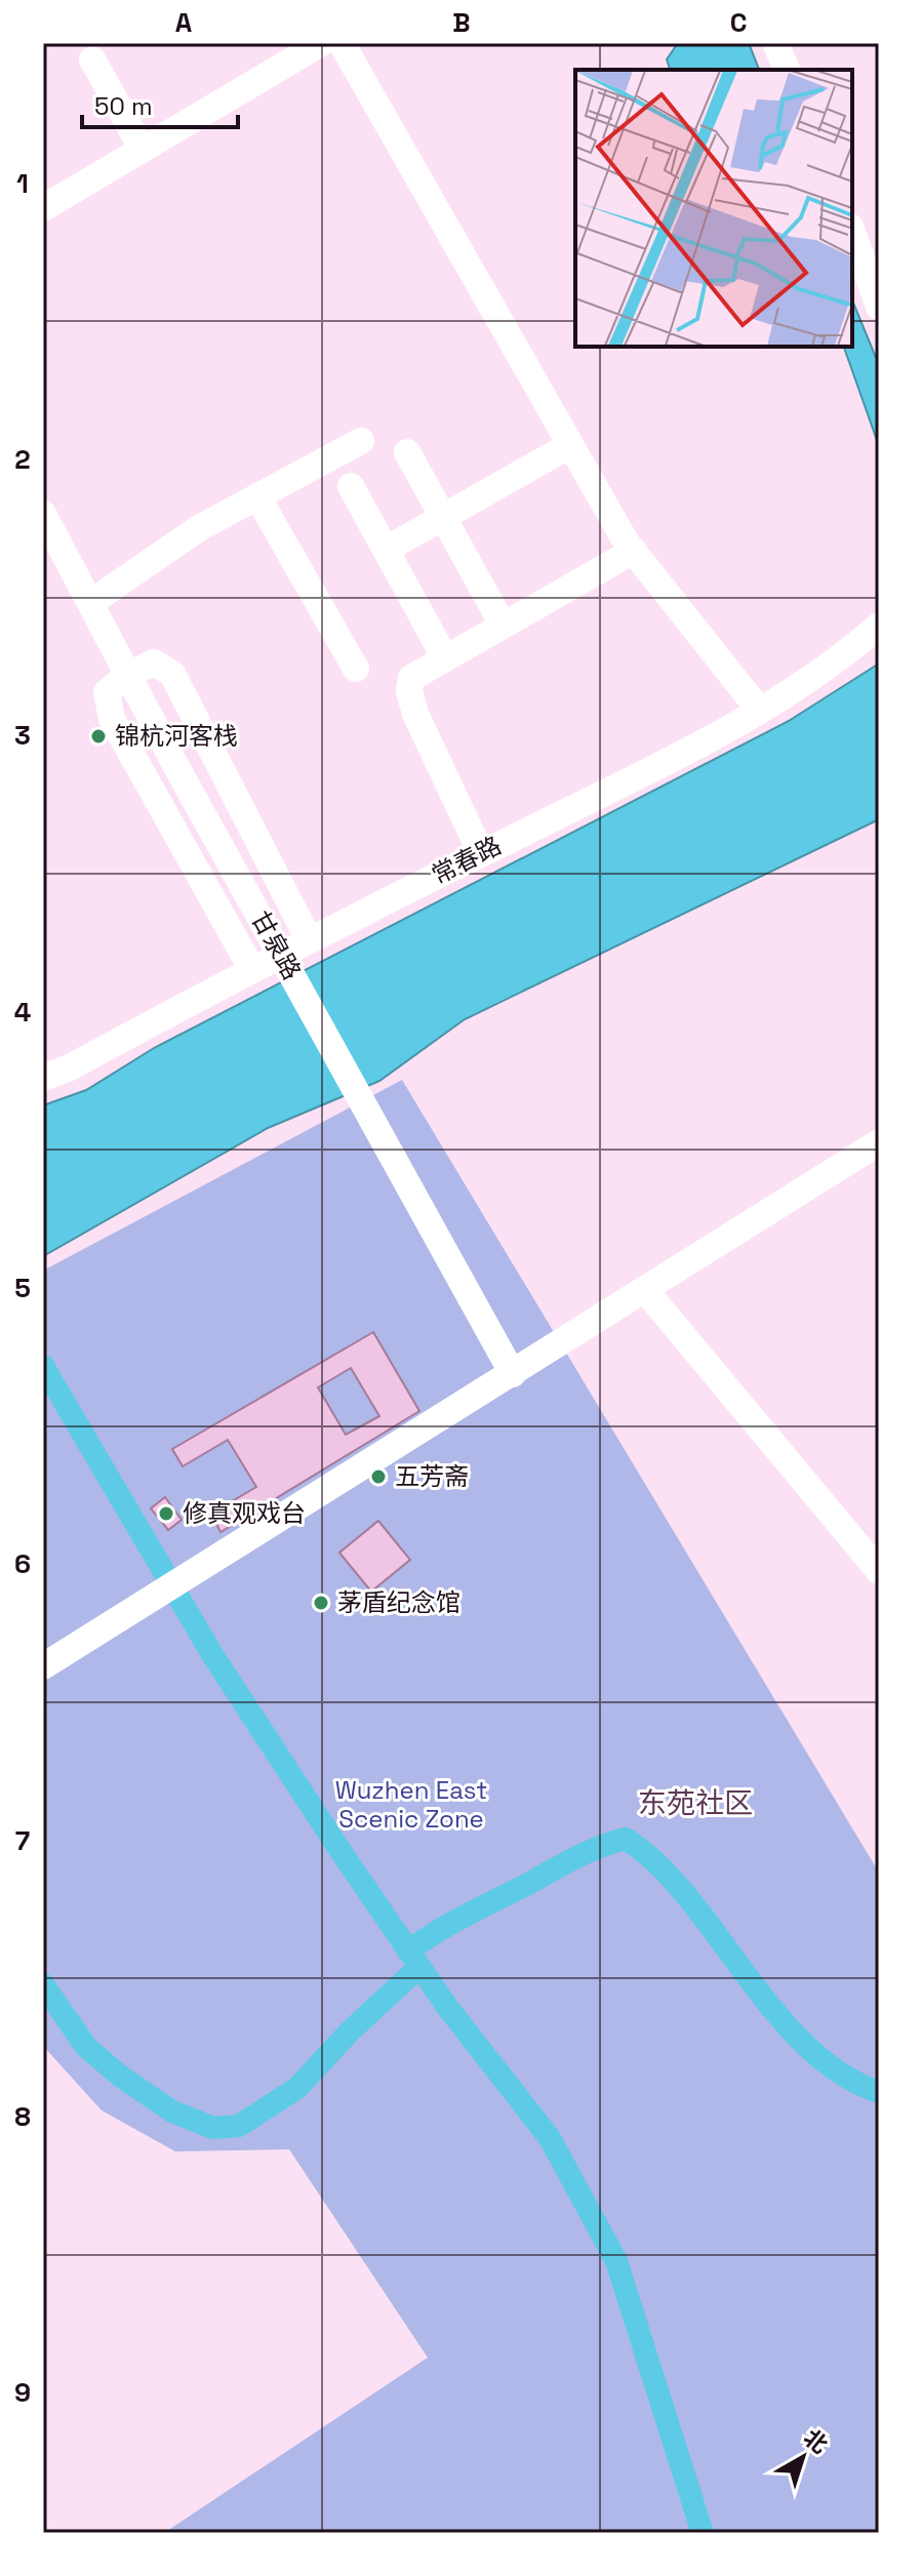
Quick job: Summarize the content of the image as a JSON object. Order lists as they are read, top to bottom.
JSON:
{
  "streets": {
    "street": ["常春路", "甘泉路"]
  },
  "districts": ["东苑社区"],
  "parks": ["Wuzhen East Scenic Zone"],
  "places": [
    "锦杭河客栈",
    "五芳斋",
    "修真观戏台",
    "茅盾纪念馆"
  ],
  "scale_bar": "50 m",
  "north": "top right",
  "grid": {
    "columns": ["A", "B", "C"],
    "rows": [
      "1",
      "2",
      "3",
      "4",
      "5",
      "6",
      "7",
      "8",
      "9"
    ]
  }
}
